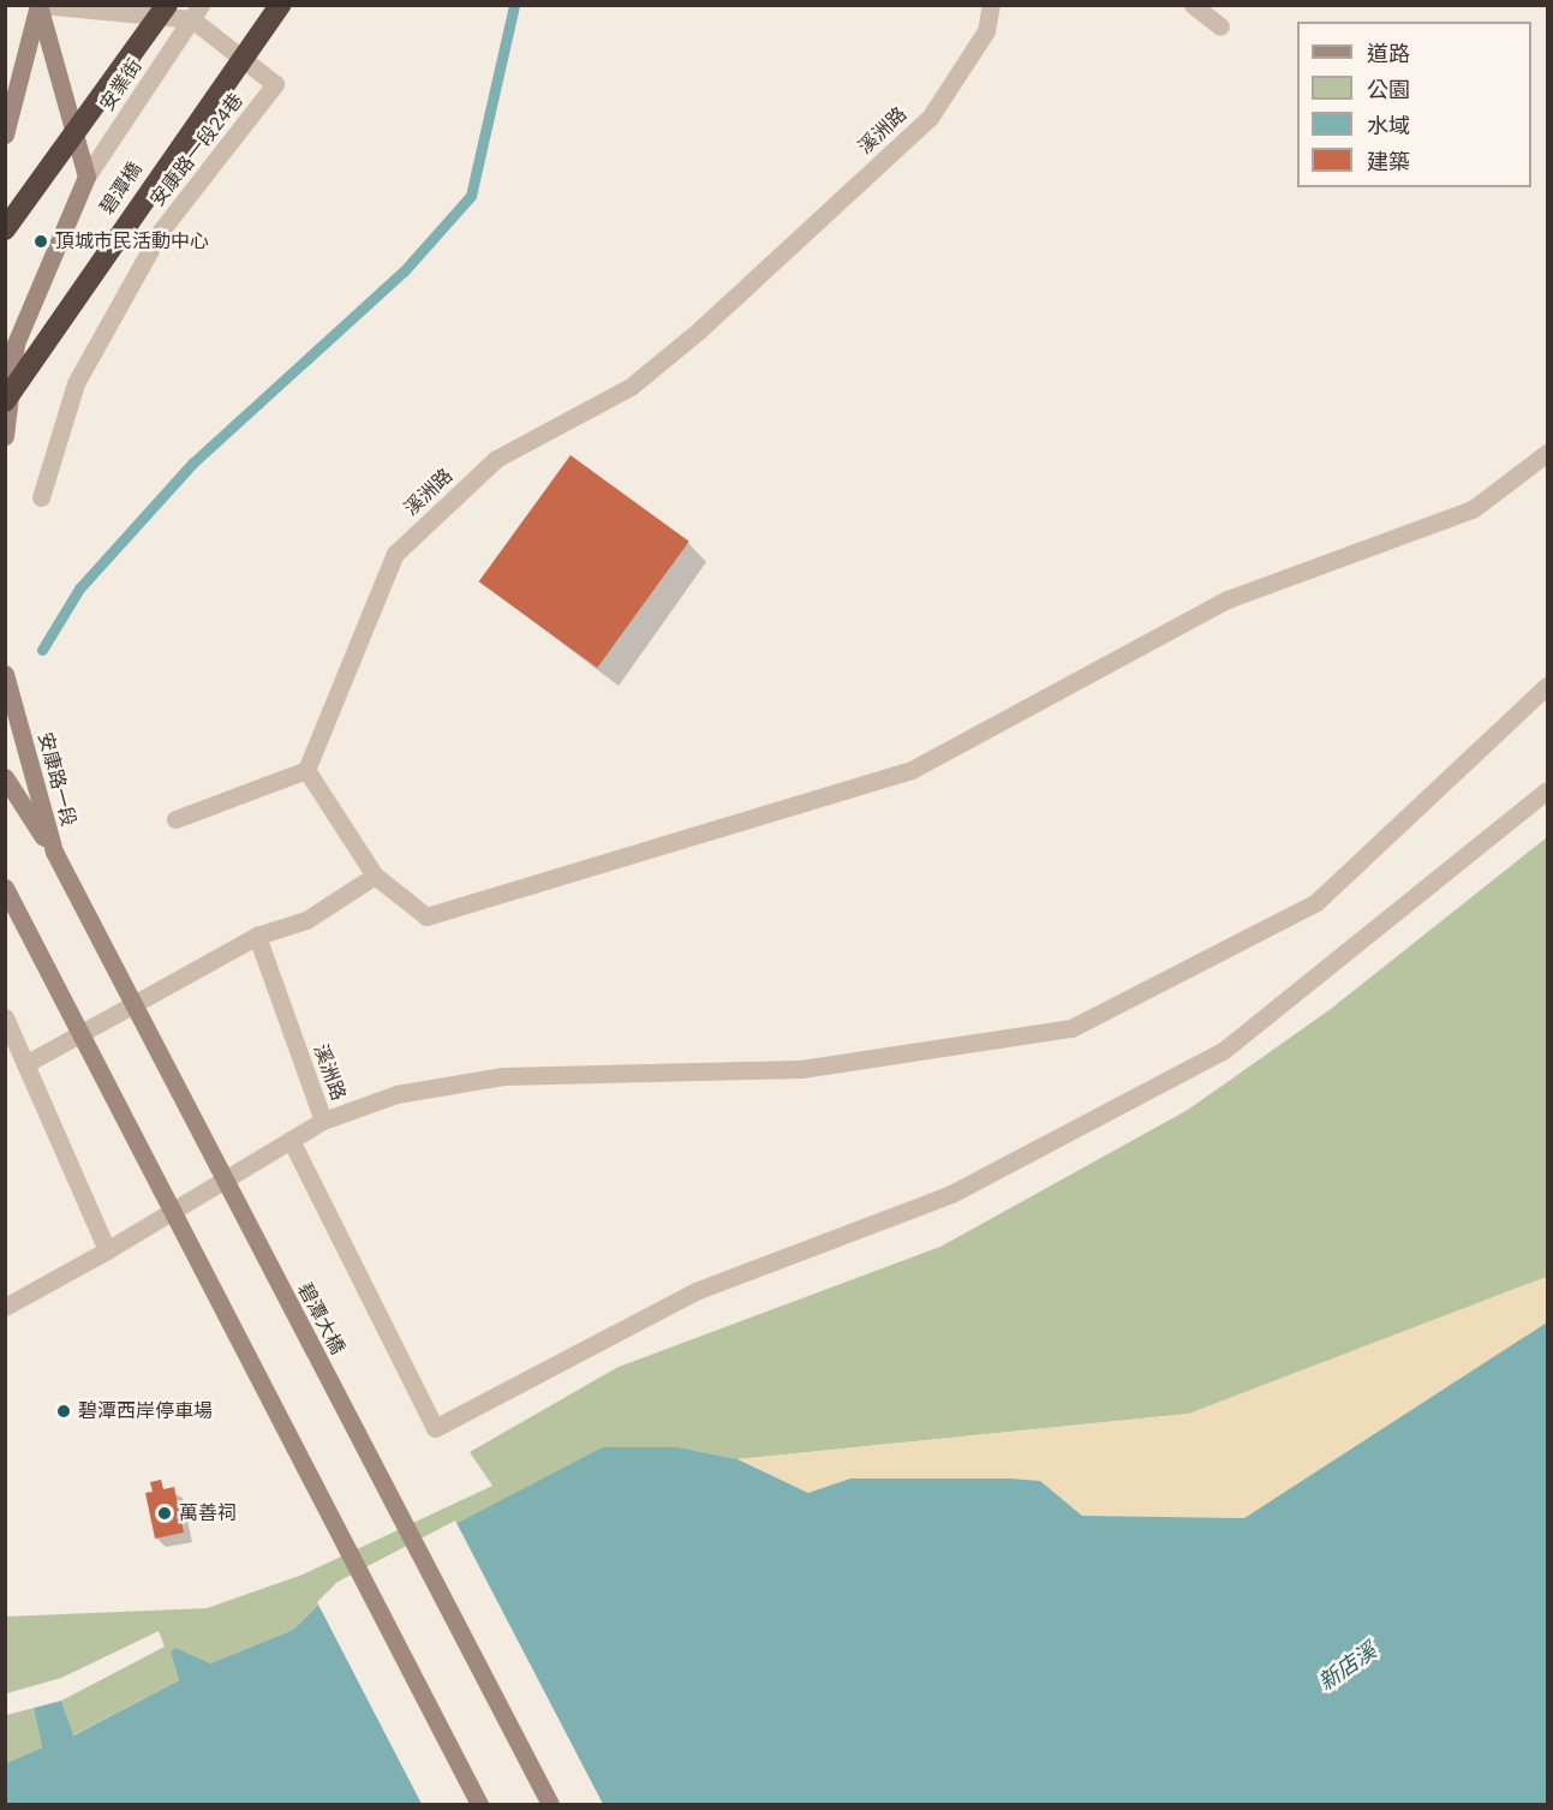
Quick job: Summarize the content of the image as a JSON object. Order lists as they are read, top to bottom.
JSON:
{
  "streets": {
    "highway": ["碧潭橋"],
    "main road": ["安康路一段", "碧潭大橋"],
    "street": ["安業街", "溪洲路", "安康路一段24巷"]
  },
  "crossings": [
    ["安業街", "安康路一段24巷"],
    ["安康路一段", "碧潭大橋"]
  ],
  "water": ["新店溪"],
  "places": ["頂城市民活動中心", "碧潭西岸停車場", "萬善祠"],
  "legend": [
    "道路",
    "公園",
    "水域",
    "建築"
  ]
}
